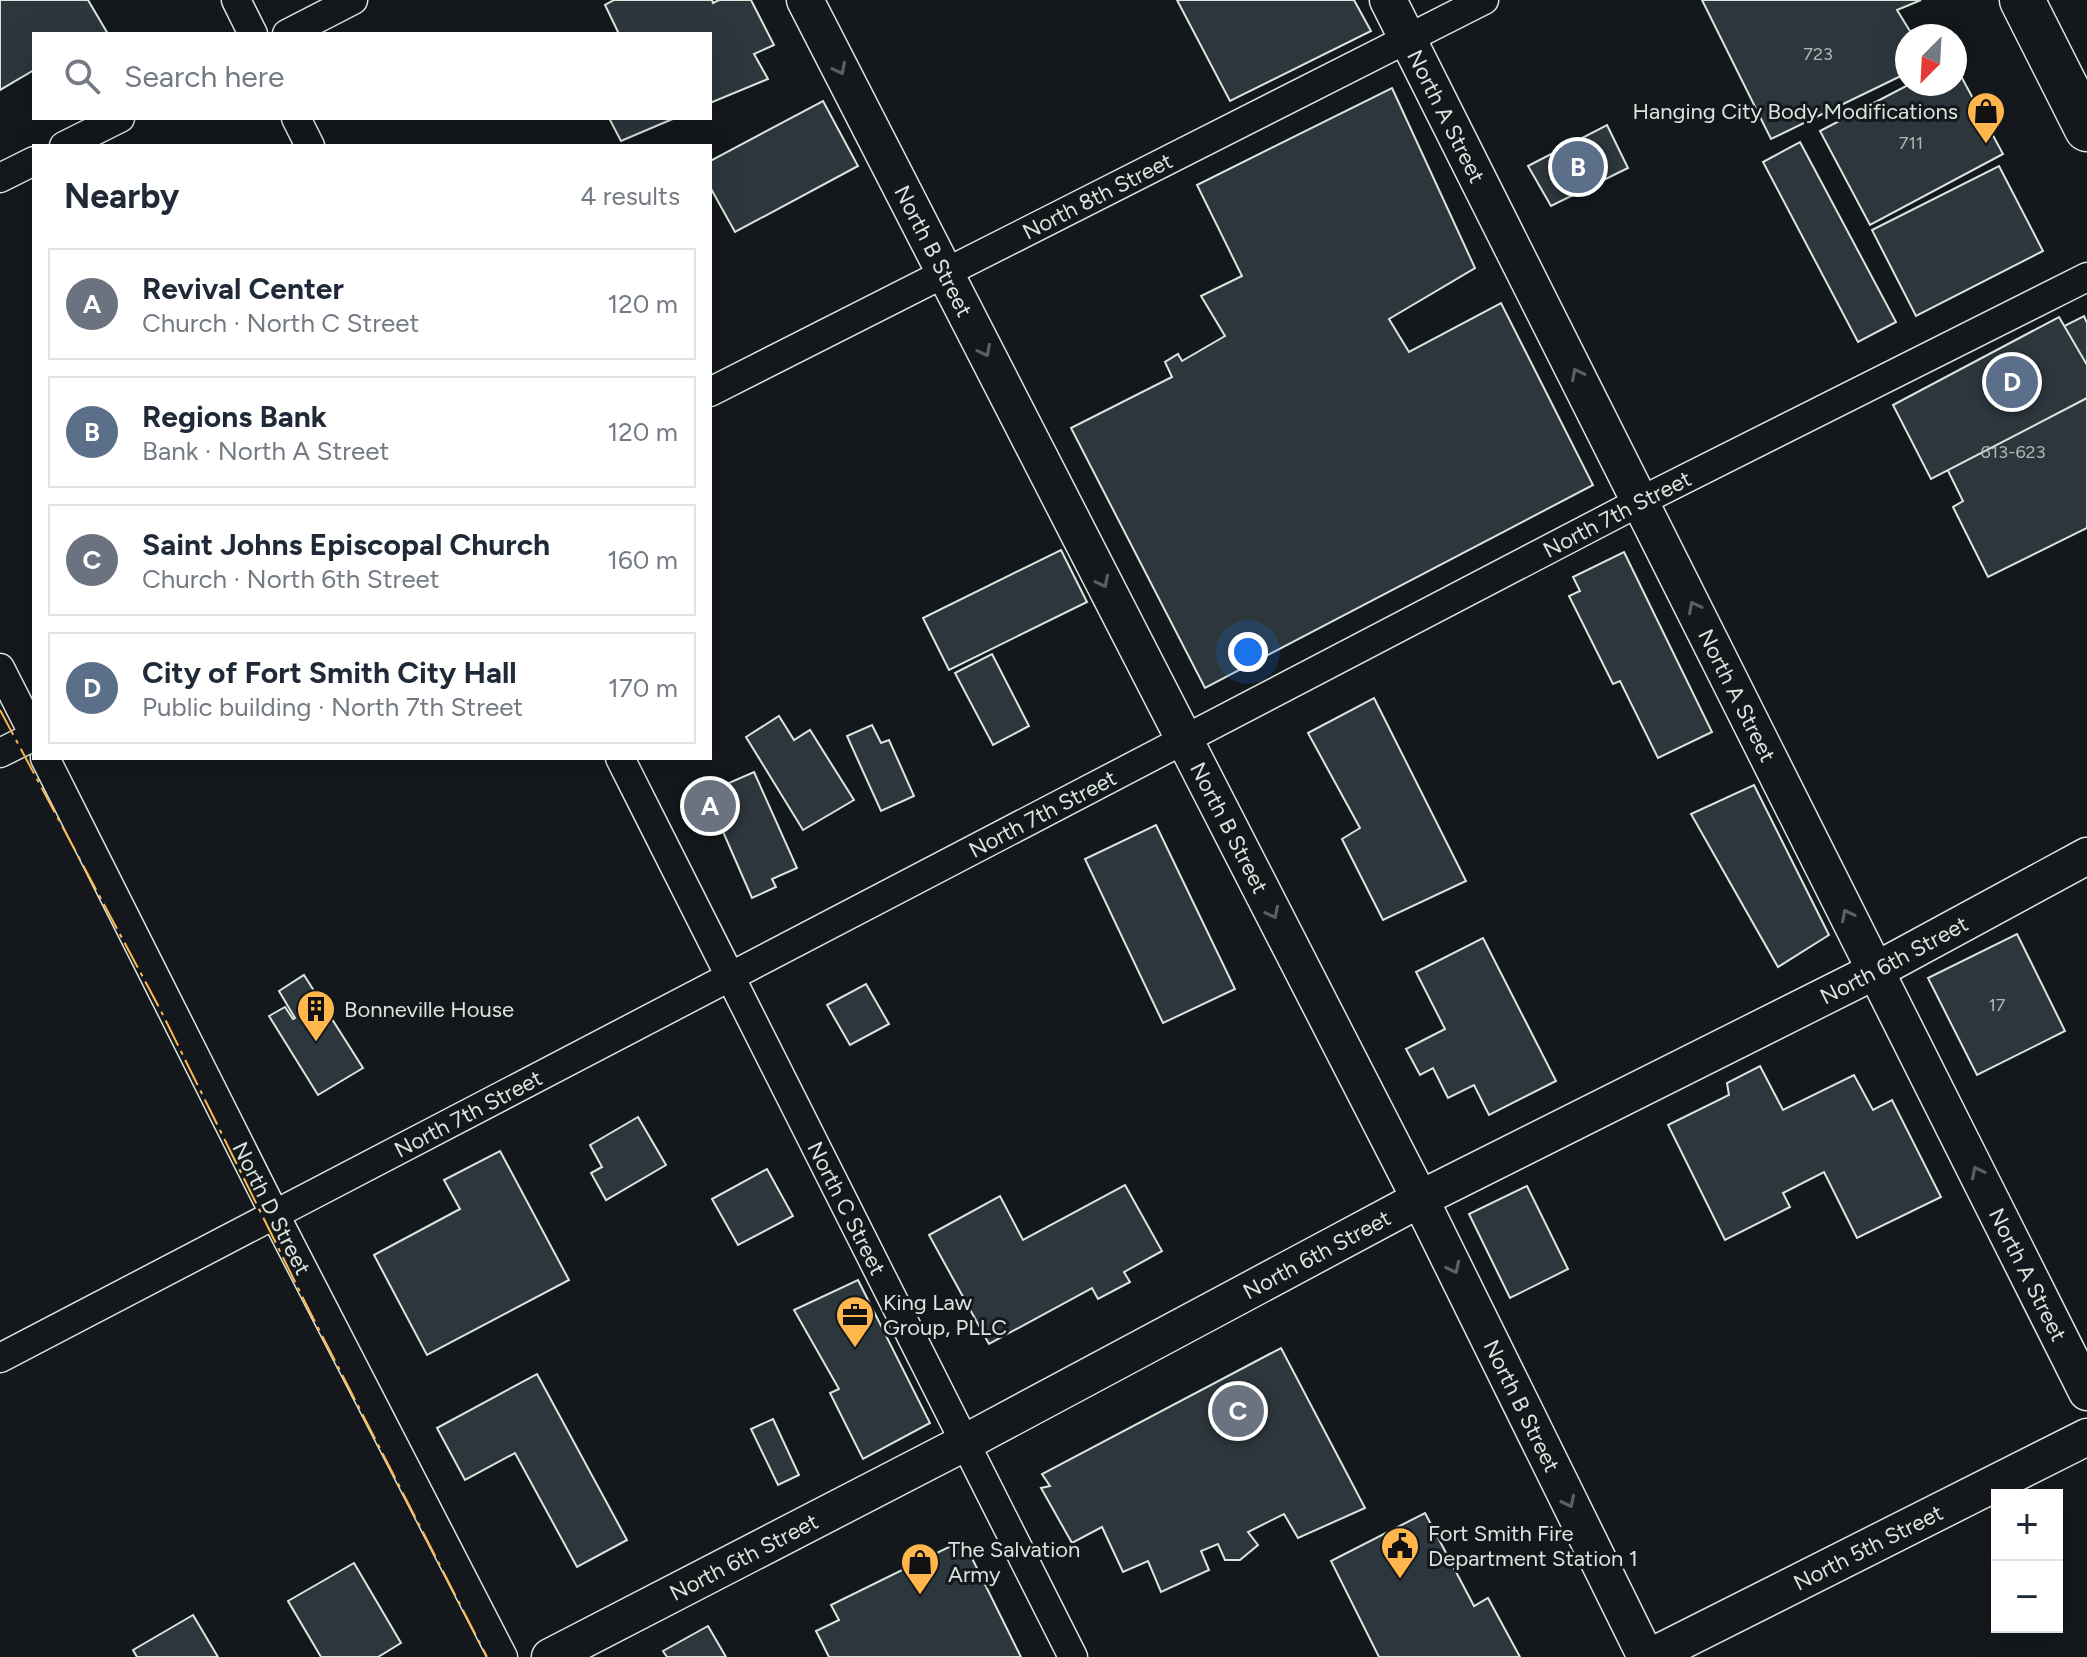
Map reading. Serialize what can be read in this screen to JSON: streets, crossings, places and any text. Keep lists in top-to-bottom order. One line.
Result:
{"streets":{"street":["North A Street","North 8th Street","North B Street","North 7th Street","North 6th Street","North C Street","North D Street","North 5th Street"]},"crossings":[["North A Street","North 8th Street"],["North A Street","North 7th Street"],["North A Street","North 6th Street"],["North 8th Street","North B Street"],["North B Street","North 7th Street"],["North B Street","North 6th Street"],["North B Street","North 5th Street"],["North 7th Street","North C Street"],["North 7th Street","North D Street"],["North 6th Street","North C Street"]],"one_way":["North A Street","North B Street"],"places":{"shop":["Hanging City Body Modifications","The Salvation Army"],"building":["Bonneville House"],"office":["King Law Group, PLLC"],"public building":["Fort Smith Fire Department Station 1"]},"house_numbers":["723","711","613-623","17"],"north":"bottom left","page":{"search":"Search here","pins":["B","D","A","C"],"heading":["Nearby","4 results"],"list":[{"mark":"A","name":"Revival Center","note":"Church · North C Street","value":"120 m"},{"mark":"B","name":"Regions Bank","note":"Bank · North A Street","value":"120 m"},{"mark":"C","name":"Saint Johns Episcopal Church","note":"Church · North 6th Street","value":"160 m"},{"mark":"D","name":"City of Fort Smith City Hall","note":"Public building · North 7th Street","value":"170 m"}],"map_buttons":["+","−"]}}
